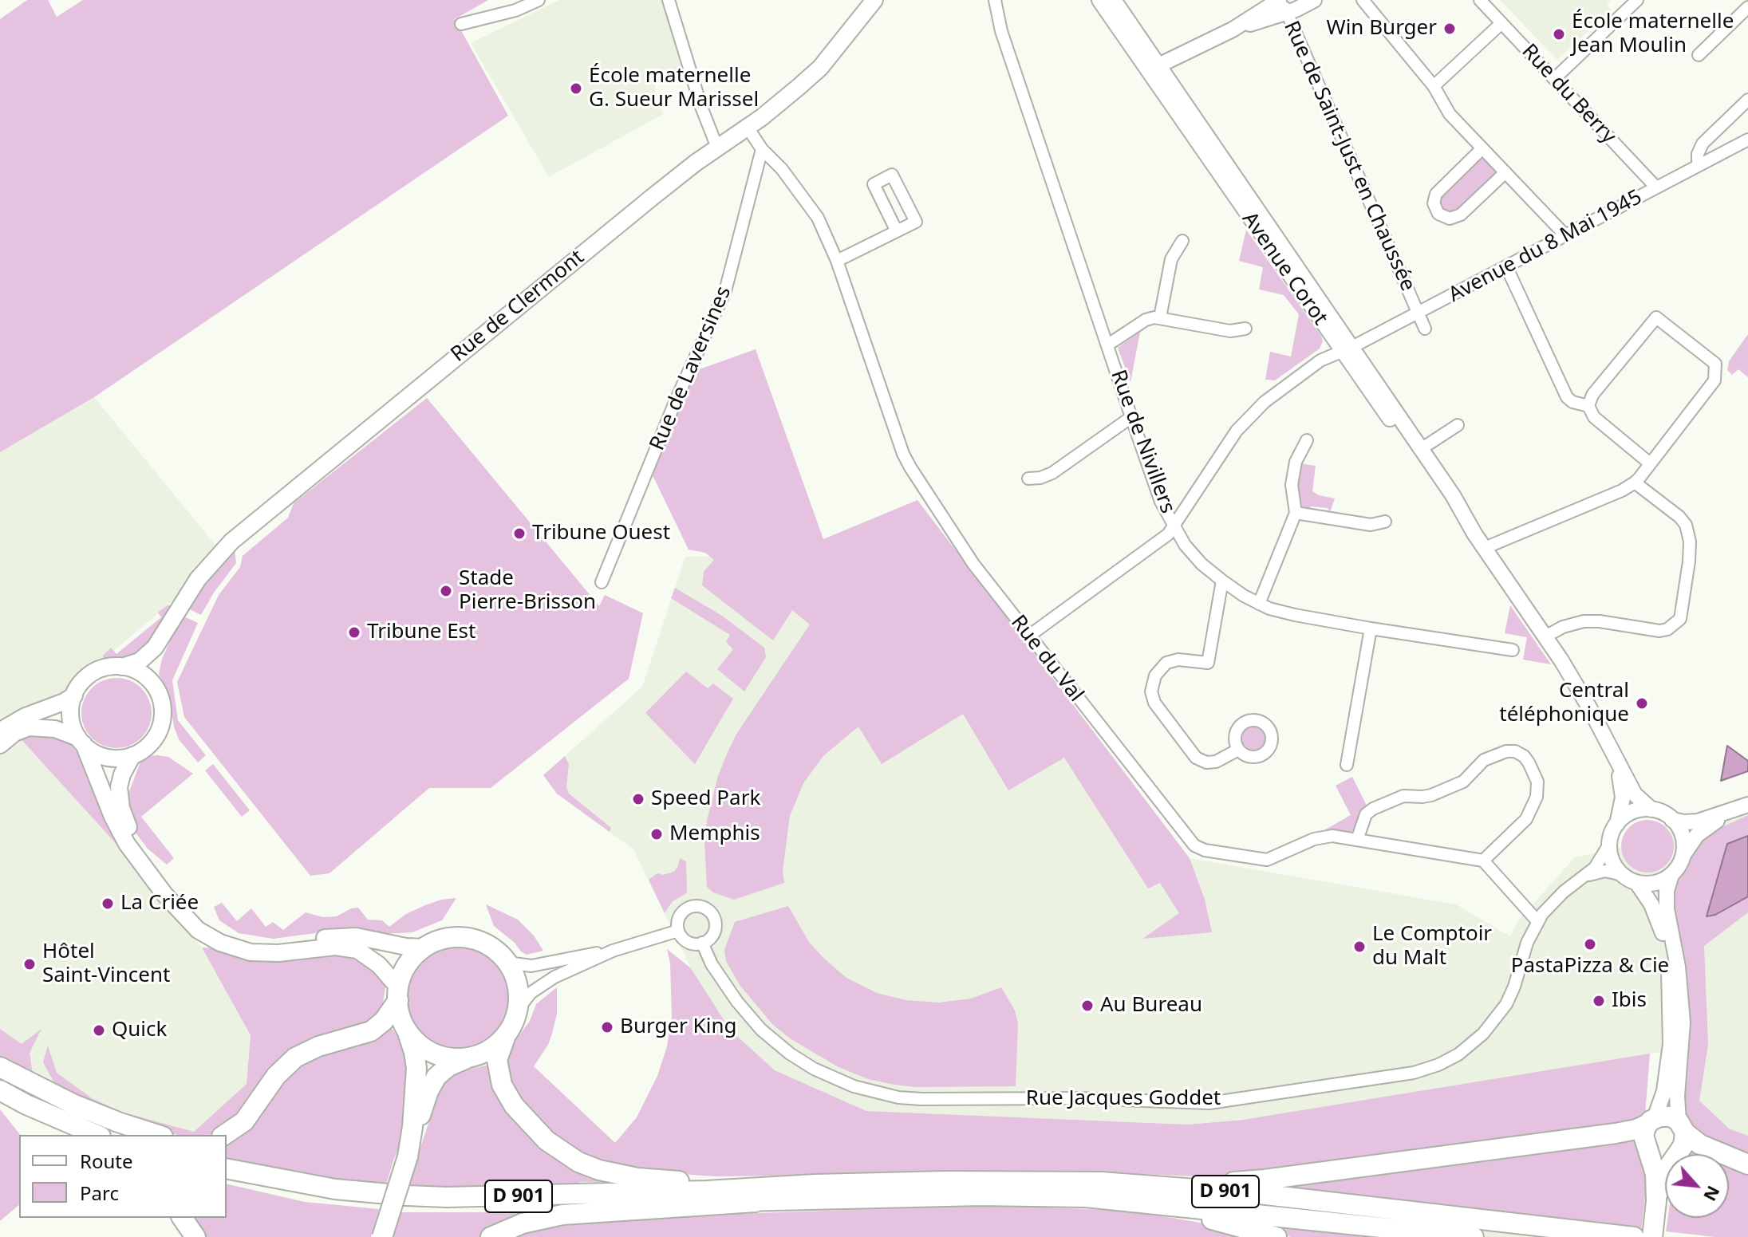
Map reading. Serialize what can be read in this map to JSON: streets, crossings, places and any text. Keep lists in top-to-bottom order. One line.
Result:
{"streets":{"main road":["Rue de Clermont","D 901"],"street":["Rue du Berry","Rue de Saint-Just en Chaussée","Avenue du 8 Mai 1945","Avenue Corot","Rue de Laversines","Rue de Nivillers","Rue du Val","Rue Jacques Goddet"]},"crossings":[["Rue du Berry","Avenue du 8 Mai 1945"],["Rue de Saint-Just en Chaussée","Avenue du 8 Mai 1945"],["Avenue du 8 Mai 1945","Avenue Corot"],["Avenue du 8 Mai 1945","Rue de Nivillers"],["Avenue du 8 Mai 1945","Rue du Val"],["Avenue Corot","Rue Jacques Goddet"],["Rue de Clermont","Rue du Val"],["Rue de Laversines","Rue du Val"]],"places":["Win Burger","École maternelle Jean Moulin","École maternelle G. Sueur Marissel","Tribune Ouest","Stade Pierre-Brisson","Tribune Est","Central téléphonique","Speed Park","Memphis","La Criée","PastaPizza & Cie","Le Comptoir du Malt","Hôtel Saint-Vincent","Ibis","Au Bureau","Burger King","Quick"],"legend":["Route","Parc"],"north":"bottom right"}
